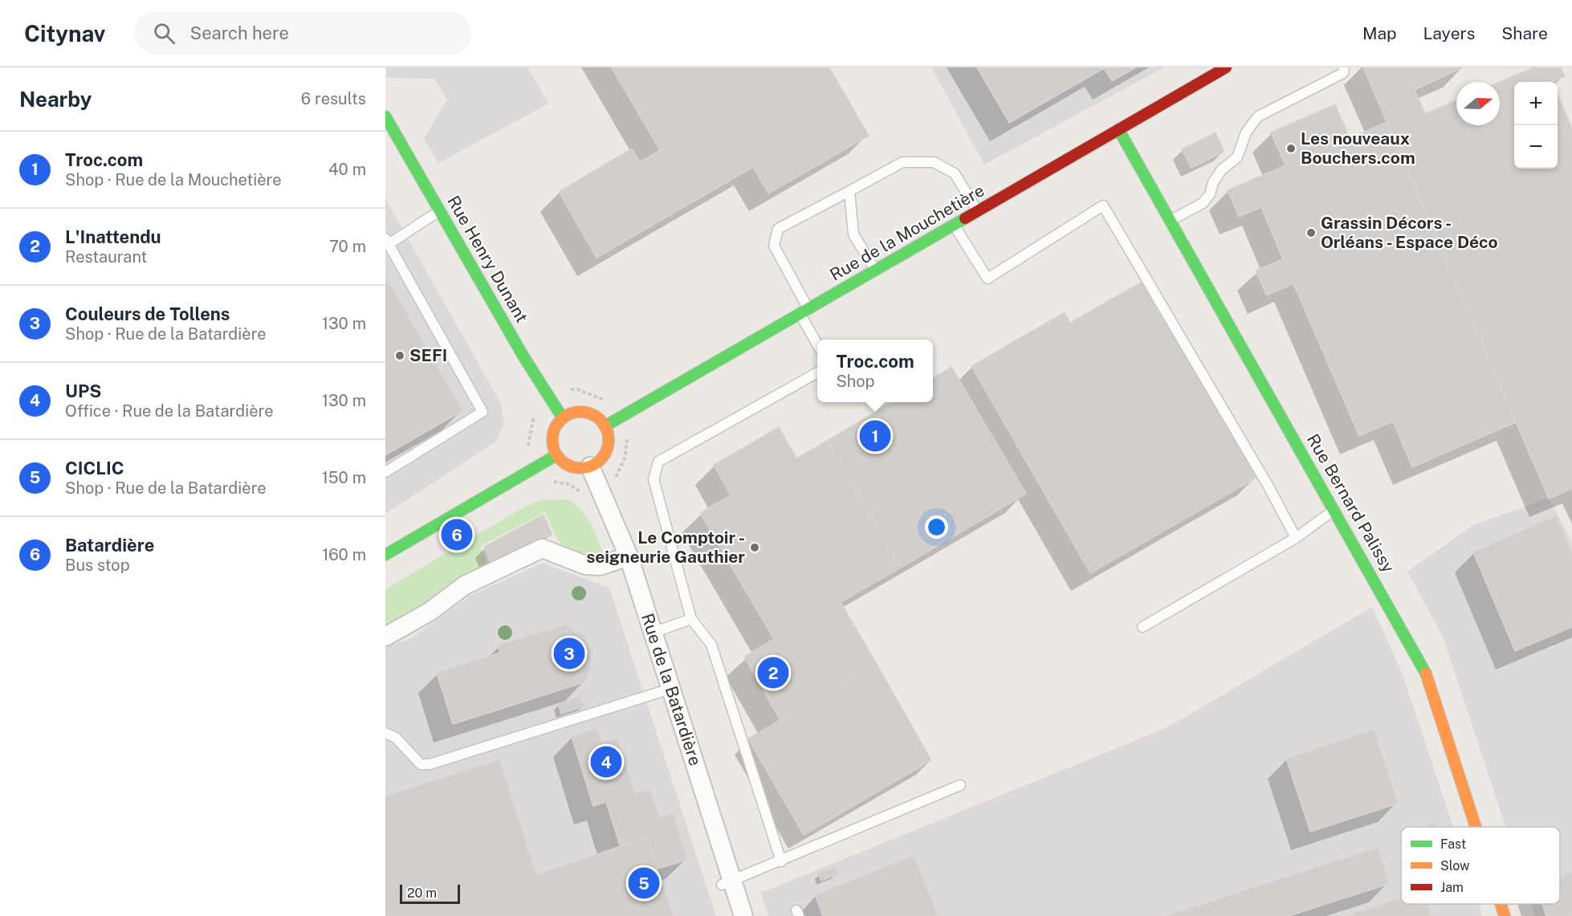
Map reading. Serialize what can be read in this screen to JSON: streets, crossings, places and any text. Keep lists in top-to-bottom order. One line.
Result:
{"streets":{"street":["Rue de la Mouchetière","Rue Henry Dunant","Rue Bernard Palissy","Rue de la Batardière"]},"crossings":[["Rue de la Mouchetière","Rue Henry Dunant"],["Rue de la Mouchetière","Rue Bernard Palissy"],["Rue de la Mouchetière","Rue de la Batardière"],["Rue Henry Dunant","Rue de la Batardière"]],"places":["Les nouveaux Bouchers.com","Grassin Décors - Orléans - Espace Déco","SEFI","Le Comptoir - seigneurie Gauthier"],"legend":["Fast","Slow","Jam"],"scale_bar":"20 m","north":"right","page":{"header":"Citynav","search":"Search here","nav":["Map","Layers","Share"],"heading":["Nearby","6 results"],"map_buttons":["+","−"],"list":[{"mark":"1","name":"Troc.com","note":"Shop · Rue de la Mouchetière","value":"40 m"},{"mark":"2","name":"L'Inattendu","note":"Restaurant","value":"70 m"},{"mark":"3","name":"Couleurs de Tollens","note":"Shop · Rue de la Batardière","value":"130 m"},{"mark":"4","name":"UPS","note":"Office · Rue de la Batardière","value":"130 m"},{"mark":"5","name":"CICLIC","note":"Shop · Rue de la Batardière","value":"150 m"},{"mark":"6","name":"Batardière","note":"Bus stop","value":"160 m"}],"popup":["Troc.com","Shop"],"pins":["1","6","3","2","4","5"],"scale":"20 m"}}
